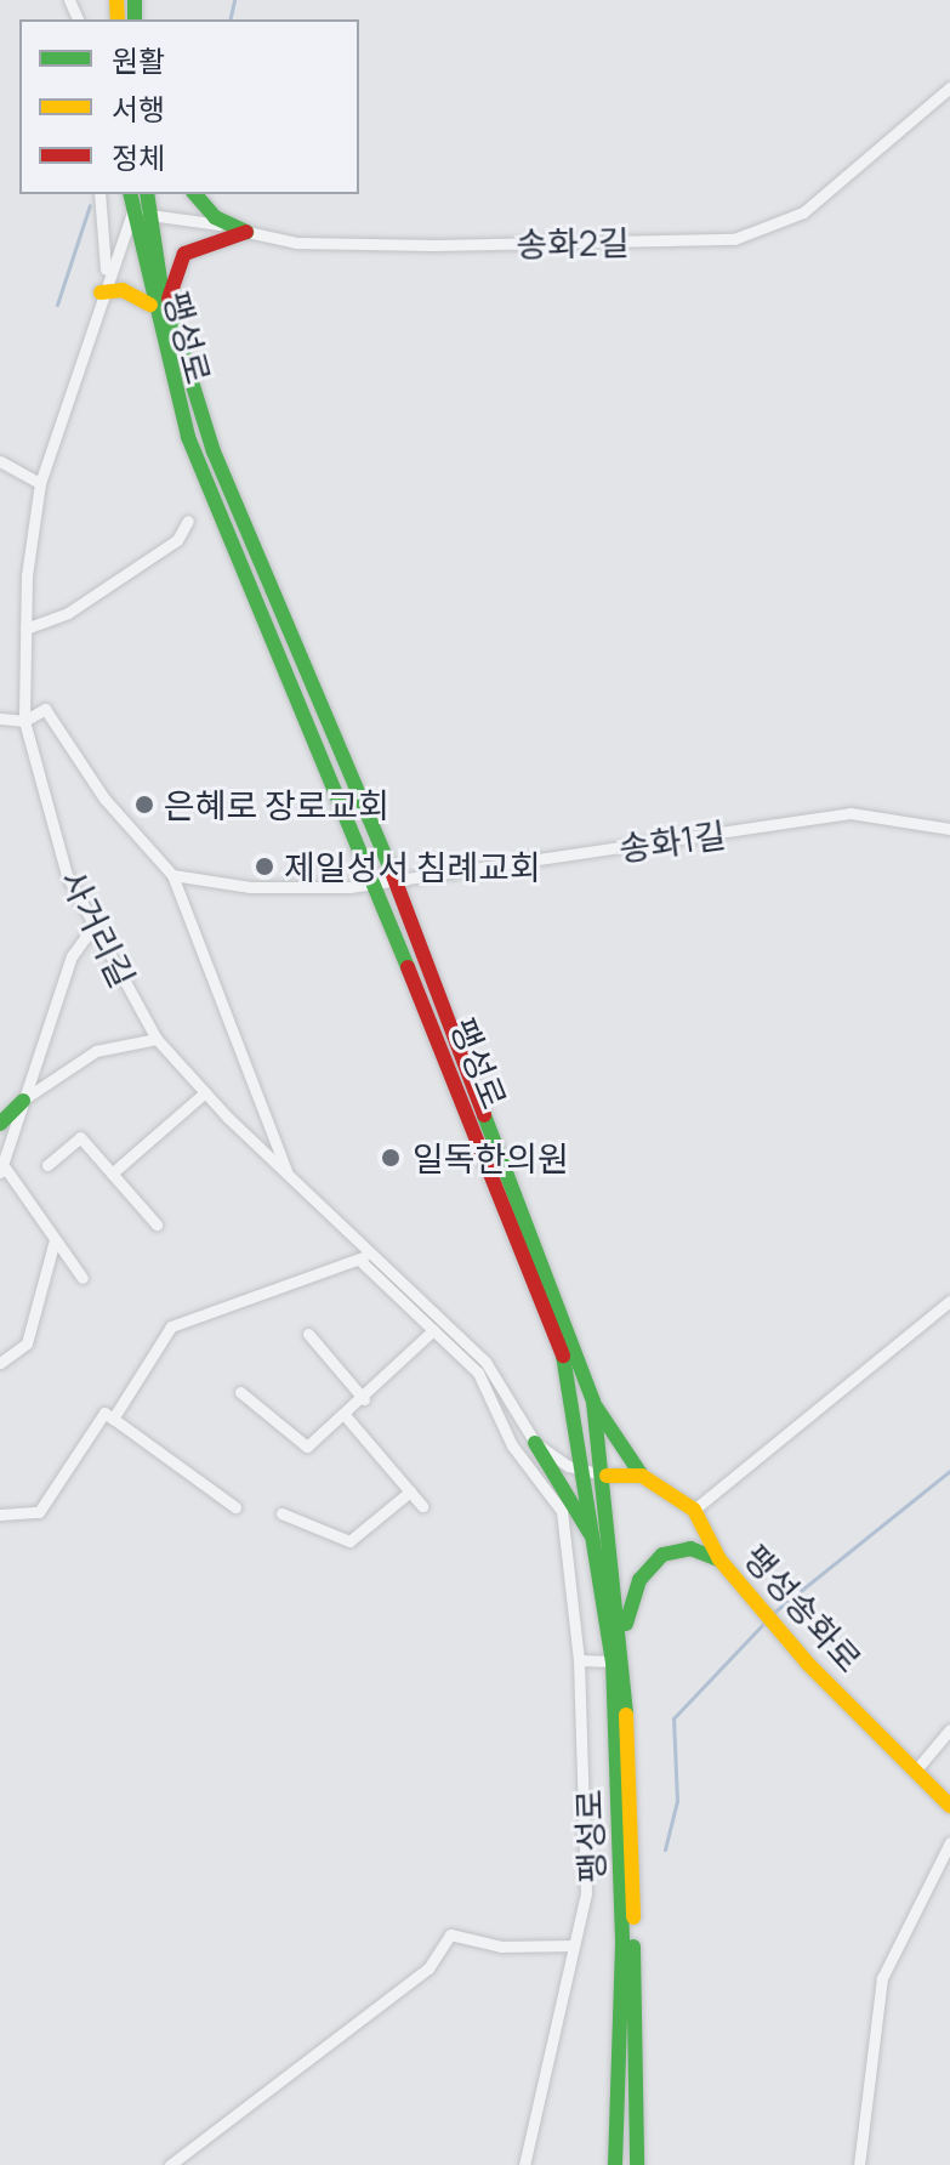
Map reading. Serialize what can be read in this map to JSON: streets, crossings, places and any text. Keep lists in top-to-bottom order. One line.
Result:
{"streets":{"main road":["팽성로","팽성송화로"],"street":["송화2길","송화1길","사거리길"]},"crossings":[["송화2길","팽성로"],["송화2길","사거리길"],["팽성로","송화1길"],["팽성로","사거리길"]],"places":["은혜로 장로교회","제일성서 침례교회","일독한의원"],"legend":["원활","서행","정체"]}
